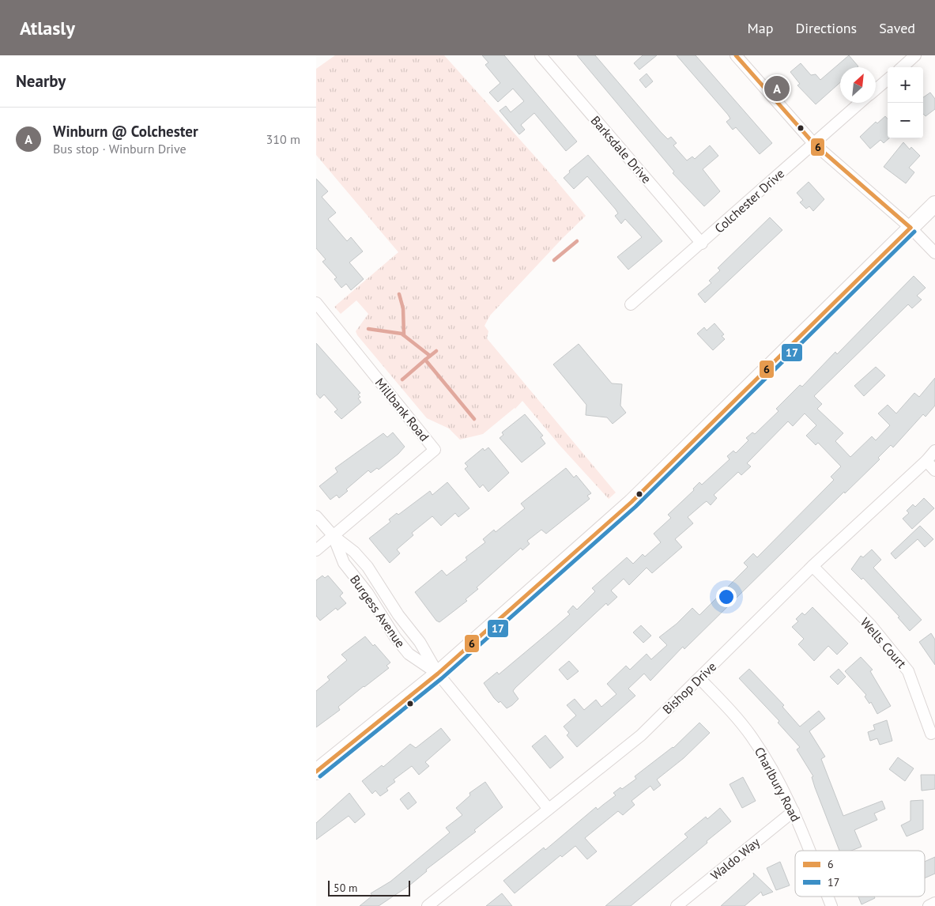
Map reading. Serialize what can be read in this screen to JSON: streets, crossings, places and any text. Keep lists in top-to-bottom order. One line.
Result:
{"streets":{"street":["Barksdale Drive","Colchester Drive","Millbank Road","Burgess Avenue","Wells Court","Bishop Drive","Charlbury Road","Waldo Way"]},"crossings":[["Barksdale Drive","Colchester Drive"],["Millbank Road","Burgess Avenue"],["Burgess Avenue","Bishop Drive"],["Wells Court","Bishop Drive"],["Bishop Drive","Charlbury Road"],["Charlbury Road","Waldo Way"]],"lines":["transit line 6","transit line 17"],"legend":["6","17"],"scale_bar":"50 m","north":"top right","page":{"header":"Atlasly","nav":["Map","Directions","Saved"],"heading":"Nearby","map_buttons":["+","−"],"pins":"A","list":[{"mark":"A","name":"Winburn @ Colchester","note":"Bus stop · Winburn Drive","value":"310 m"}],"scale":"50 m"}}
